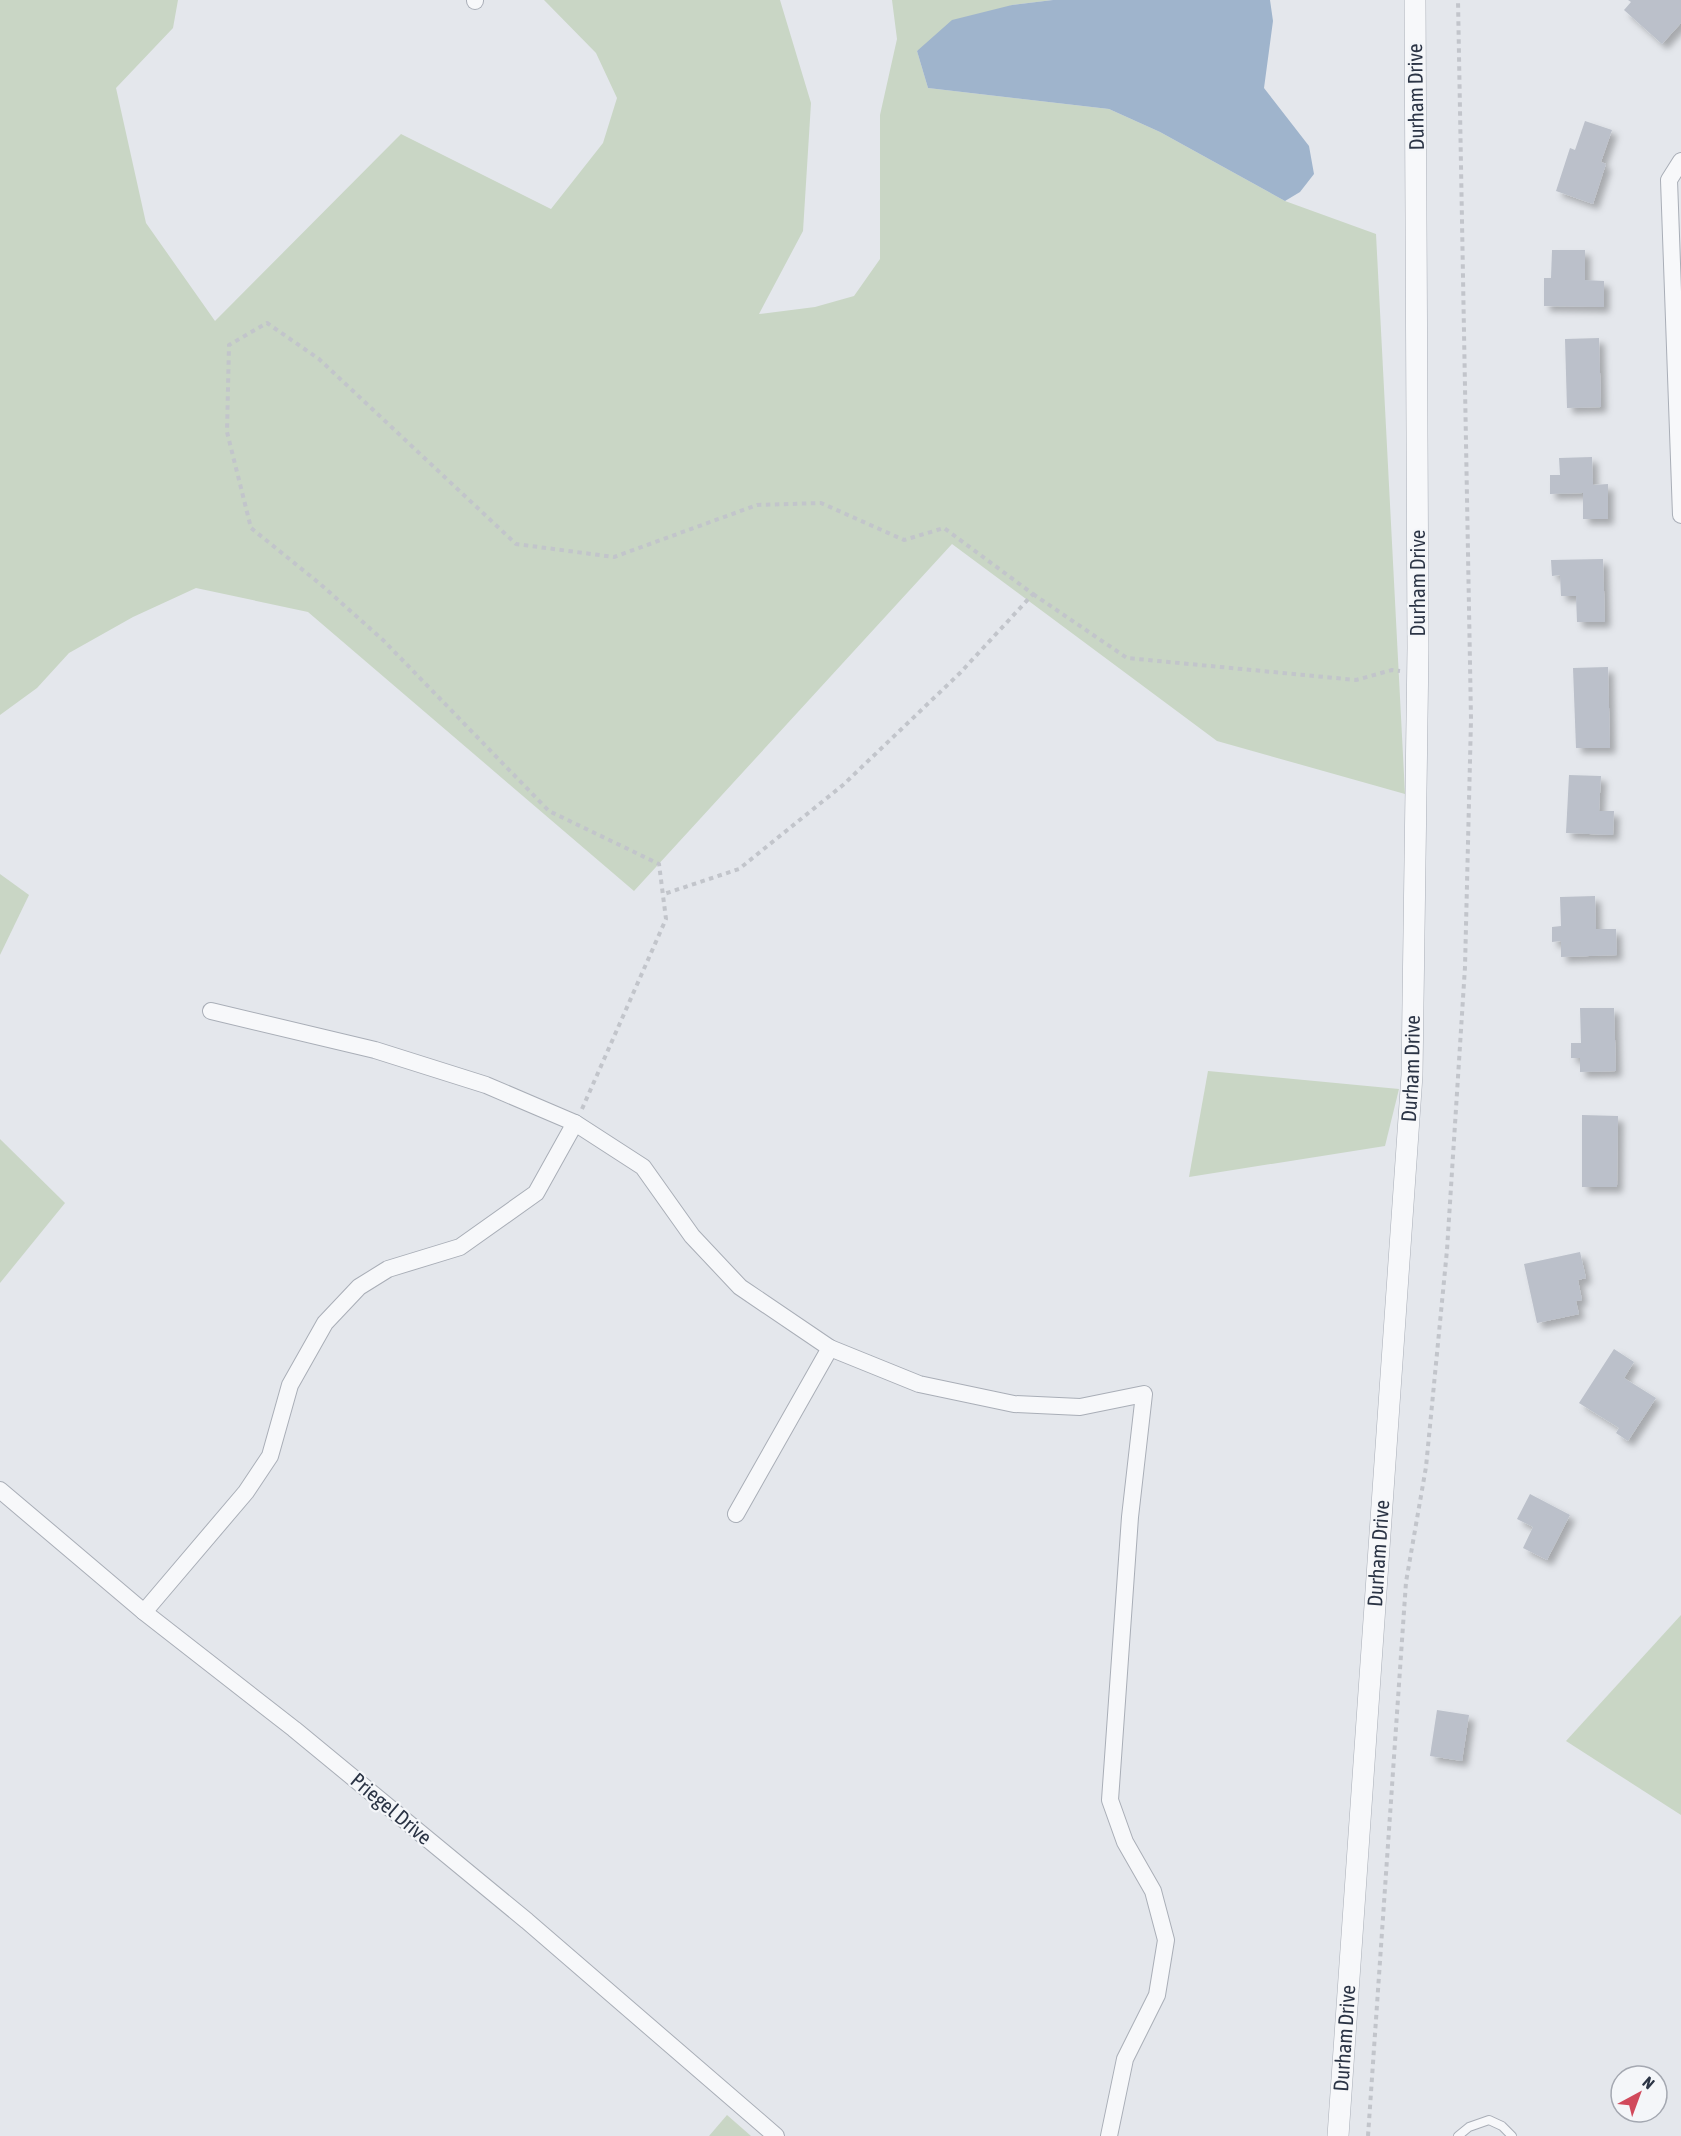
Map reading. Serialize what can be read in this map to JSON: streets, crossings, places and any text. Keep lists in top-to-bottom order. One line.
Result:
{"streets":{"street":["Durham Drive","Priegel Drive"]},"north":"top right"}
